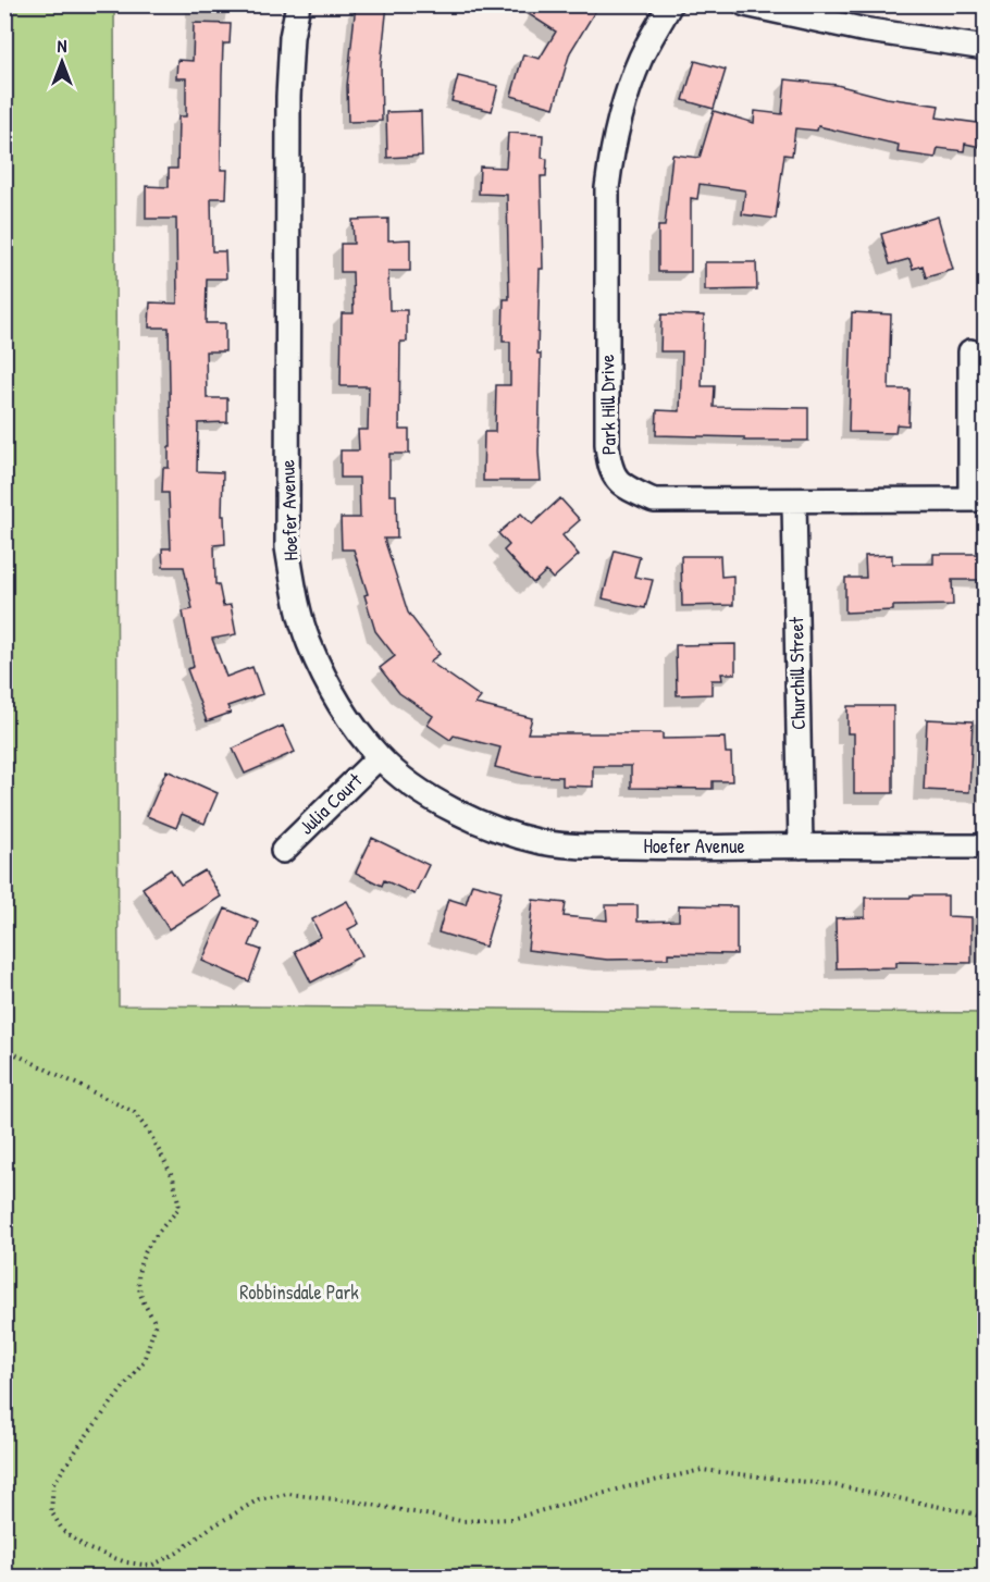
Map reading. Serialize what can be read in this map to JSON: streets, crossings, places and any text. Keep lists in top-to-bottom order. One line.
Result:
{"streets":{"street":["Park Hill Drive","Hoefer Avenue","Churchill Street","Julia Court"]},"crossings":[["Park Hill Drive","Churchill Street"],["Hoefer Avenue","Churchill Street"],["Hoefer Avenue","Julia Court"]],"parks":["Robbinsdale Park"],"north":"top"}
